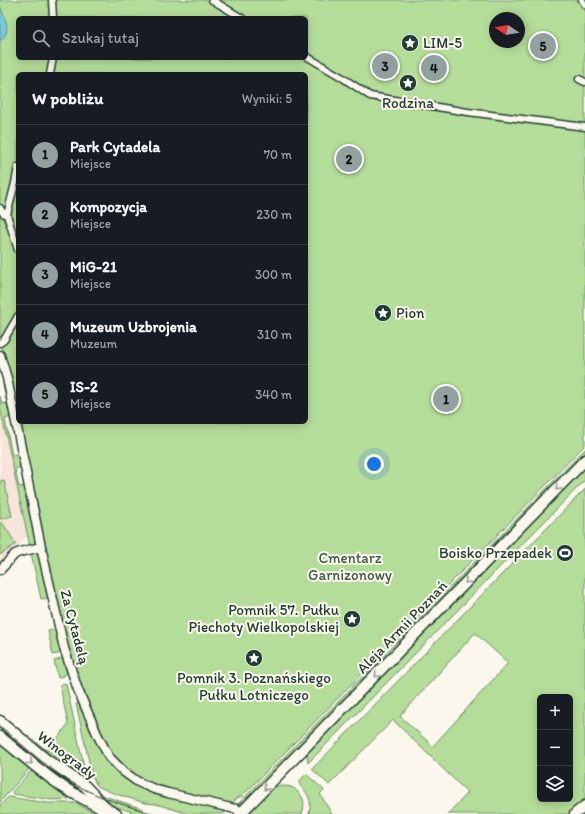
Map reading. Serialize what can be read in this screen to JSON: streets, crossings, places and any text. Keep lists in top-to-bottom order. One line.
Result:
{"streets":{"street":["Za Cytadelą","Aleja Armii Poznań","Winogrady"]},"crossings":[["Za Cytadelą","Aleja Armii Poznań"]],"one_way":["Aleja Armii Poznań"],"parks":["Cmentarz Garnizonowy"],"places":{"place":["LIM-5","Rodzina","Pion","Pomnik 57. Pułku Piechoty Wielkopolskiej","Pomnik 3. Poznańskiego Pułku Lotniczego"],"sports":["Boisko Przepadek"]},"north":"left","page":{"search":"Szukaj tutaj","pins":["5","3","4","2","1"],"heading":["W pobliżu","Wyniki: 5"],"list":[{"mark":"1","name":"Park Cytadela","note":"Miejsce","value":"70 m"},{"mark":"2","name":"Kompozycja","note":"Miejsce","value":"230 m"},{"mark":"3","name":"MiG-21","note":"Miejsce","value":"300 m"},{"mark":"4","name":"Muzeum Uzbrojenia","note":"Muzeum","value":"310 m"},{"mark":"5","name":"IS-2","note":"Miejsce","value":"340 m"}],"map_buttons":["+","−"]}}
